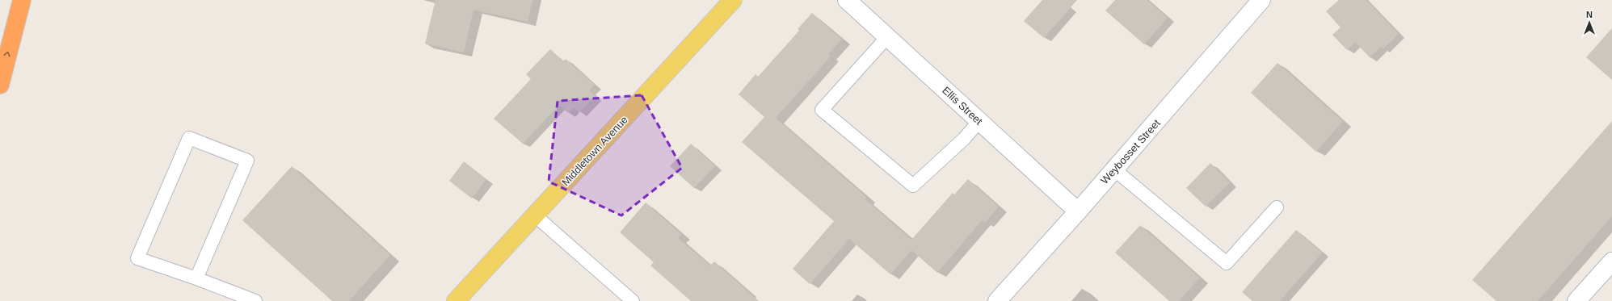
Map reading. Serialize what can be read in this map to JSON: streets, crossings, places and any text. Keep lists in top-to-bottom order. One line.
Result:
{"streets":{"main road":["Middletown Avenue"],"street":["Ellis Street","Weybosset Street"]},"crossings":[["Ellis Street","Weybosset Street"]],"north":"top"}
